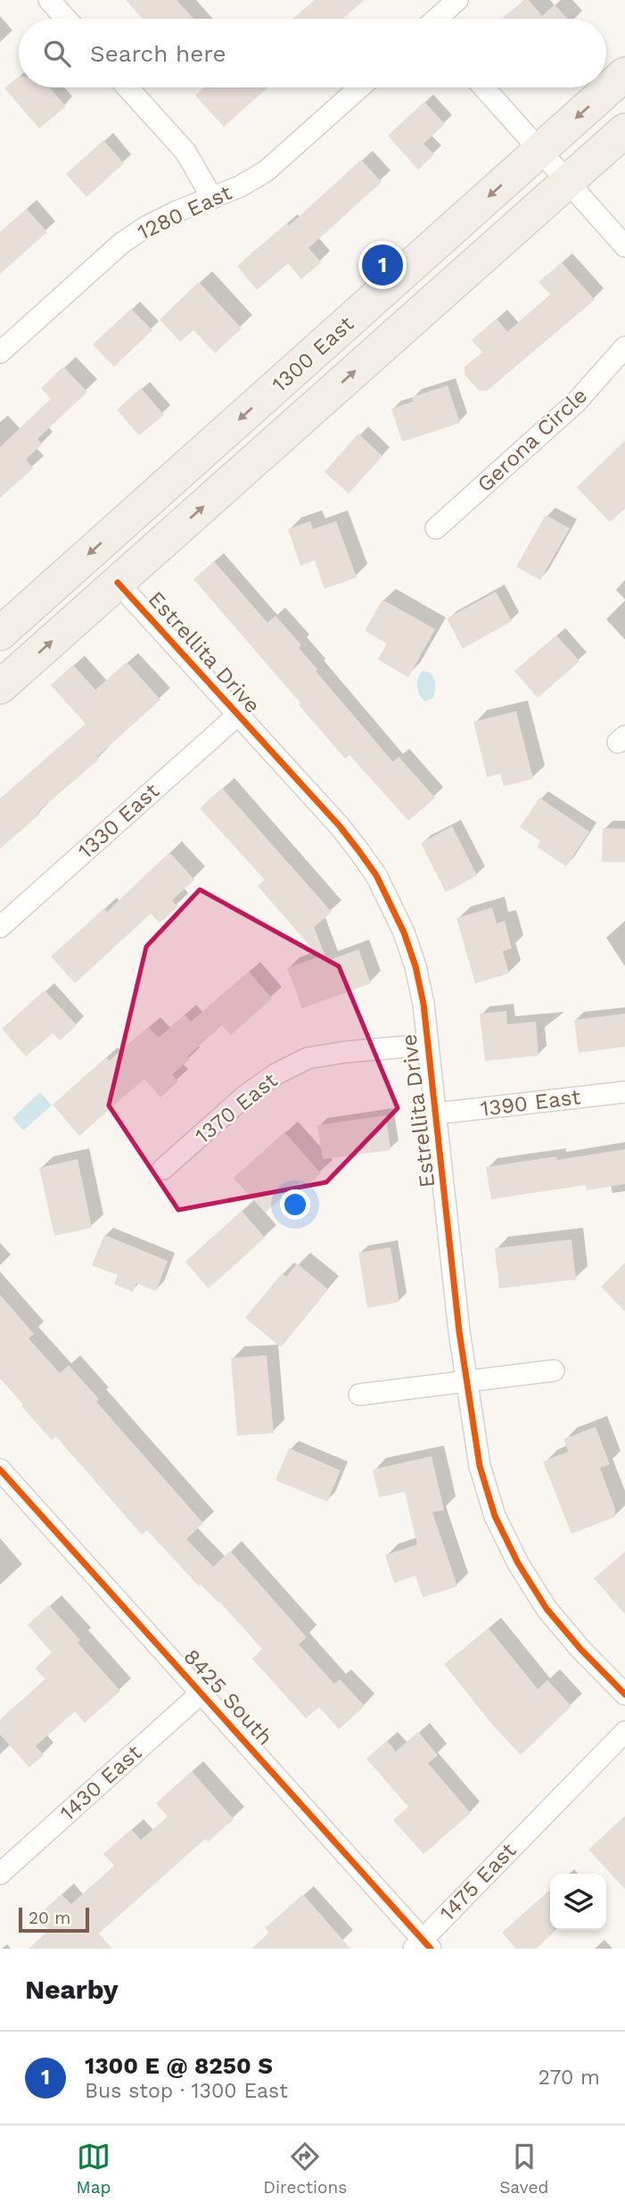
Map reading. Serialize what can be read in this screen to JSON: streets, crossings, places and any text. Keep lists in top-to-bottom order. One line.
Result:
{"streets":{"main road":["1300 East"],"street":["1280 East","Gerona Circle","Estrellita Drive","1330 East","1390 East","1370 East","8425 South","1430 East","1475 East"]},"crossings":[["1300 East","Estrellita Drive"],["Estrellita Drive","1330 East"],["Estrellita Drive","1390 East"],["Estrellita Drive","1370 East"],["8425 South","1430 East"],["8425 South","1475 East"]],"scale_bar":"20 m","page":{"search":"Search here","pins":"1","scale":"20 m","heading":"Nearby","list":[{"mark":"1","name":"1300 E @ 8250 S","note":"Bus stop · 1300 East","value":"270 m"}],"nav":["Map","Directions","Saved"]}}
